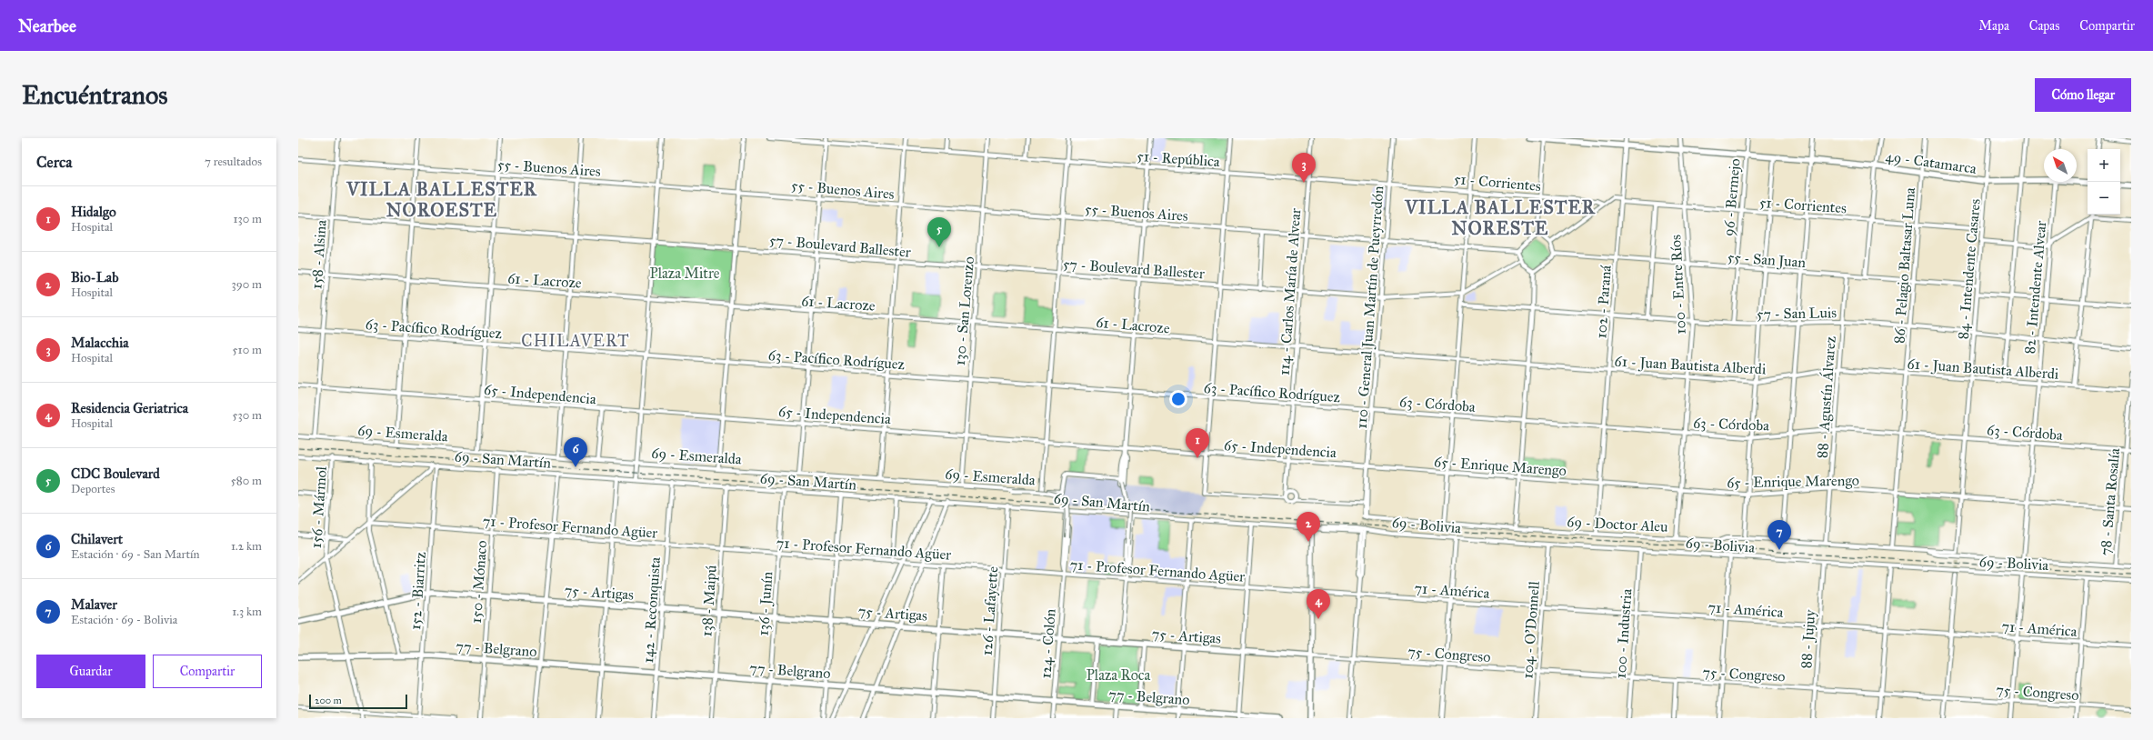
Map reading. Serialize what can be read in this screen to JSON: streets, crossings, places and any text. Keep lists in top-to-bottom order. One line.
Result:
{"streets":{"street":["51 - República","49 - Catamarca","55 - Buenos Aires","51 - Corrientes","96 - Bermejo","57 - Boulevard Ballester","158 - Alsina","55 - San Juan","86 - Pelagio Baltasar Luna","84 - Intendente Casares","61 - Lacroze","100 - Entre Ríos","82 - Intendente Alvear","114 - Carlos María de Alvear","102 - Paraná","110 - General Juan Martín de Pueyrredón","130 - San Lorenzo","57 - San Luis","63 - Pacífico Rodríguez","61 - Juan Bautista Alberdi","65 - Independencia","88 - Agustín Álvarez","63 - Córdoba","69 - Esmeralda","69 - San Martín","65 - Enrique Marengo","78 - Santa Rosalía","156 - Mármol","69 - Doctor Aleu","69 - Bolivia","71 - Profesor Fernando Agüer","150 - Mónaco","71 - América","152 - Biarritz","75 - Artigas","138 - Maipú","136 - Junín","142 - Reconquista","126 - Lafayette","104 - O'Donnell","100 - Industria","88 - Jujuy","124 - Colón","77 - Belgrano","75 - Congreso"]},"crossings":[["51 - República","51 - Corrientes"],["51 - República","114 - Carlos María de Alvear"],["51 - República","110 - General Juan Martín de Pueyrredón"],["51 - República","130 - San Lorenzo"],["49 - Catamarca","96 - Bermejo"],["49 - Catamarca","86 - Pelagio Baltasar Luna"],["49 - Catamarca","84 - Intendente Casares"],["49 - Catamarca","100 - Entre Ríos"],["49 - Catamarca","102 - Paraná"],["55 - Buenos Aires","158 - Alsina"],["55 - Buenos Aires","114 - Carlos María de Alvear"],["55 - Buenos Aires","110 - General Juan Martín de Pueyrredón"],["55 - Buenos Aires","130 - San Lorenzo"],["51 - Corrientes","96 - Bermejo"],["51 - Corrientes","86 - Pelagio Baltasar Luna"],["51 - Corrientes","84 - Intendente Casares"],["51 - Corrientes","100 - Entre Ríos"],["51 - Corrientes","102 - Paraná"],["51 - Corrientes","110 - General Juan Martín de Pueyrredón"],["96 - Bermejo","55 - San Juan"],["96 - Bermejo","57 - San Luis"],["57 - Boulevard Ballester","158 - Alsina"],["57 - Boulevard Ballester","114 - Carlos María de Alvear"],["57 - Boulevard Ballester","110 - General Juan Martín de Pueyrredón"],["57 - Boulevard Ballester","130 - San Lorenzo"],["158 - Alsina","61 - Lacroze"],["158 - Alsina","63 - Pacífico Rodríguez"],["158 - Alsina","65 - Independencia"],["158 - Alsina","69 - Esmeralda"],["55 - San Juan","86 - Pelagio Baltasar Luna"],["55 - San Juan","84 - Intendente Casares"],["55 - San Juan","100 - Entre Ríos"],["55 - San Juan","102 - Paraná"],["55 - San Juan","88 - Agustín Álvarez"],["86 - Pelagio Baltasar Luna","57 - San Luis"],["86 - Pelagio Baltasar Luna","61 - Juan Bautista Alberdi"],["86 - Pelagio Baltasar Luna","63 - Córdoba"],["86 - Pelagio Baltasar Luna","65 - Enrique Marengo"],["86 - Pelagio Baltasar Luna","69 - Doctor Aleu"],["84 - Intendente Casares","57 - San Luis"],["84 - Intendente Casares","61 - Juan Bautista Alberdi"],["84 - Intendente Casares","63 - Córdoba"],["84 - Intendente Casares","65 - Enrique Marengo"],["84 - Intendente Casares","69 - Doctor Aleu"],["61 - Lacroze","114 - Carlos María de Alvear"],["61 - Lacroze","110 - General Juan Martín de Pueyrredón"],["61 - Lacroze","130 - San Lorenzo"],["61 - Lacroze","61 - Juan Bautista Alberdi"],["100 - Entre Ríos","57 - San Luis"],["100 - Entre Ríos","61 - Juan Bautista Alberdi"],["100 - Entre Ríos","63 - Córdoba"],["100 - Entre Ríos","65 - Enrique Marengo"],["100 - Entre Ríos","69 - Doctor Aleu"],["82 - Intendente Alvear","57 - San Luis"],["82 - Intendente Alvear","61 - Juan Bautista Alberdi"],["82 - Intendente Alvear","63 - Córdoba"],["82 - Intendente Alvear","65 - Enrique Marengo"],["82 - Intendente Alvear","69 - Doctor Aleu"],["114 - Carlos María de Alvear","63 - Pacífico Rodríguez"],["114 - Carlos María de Alvear","65 - Independencia"],["102 - Paraná","57 - San Luis"],["102 - Paraná","61 - Juan Bautista Alberdi"],["102 - Paraná","63 - Córdoba"],["102 - Paraná","65 - Enrique Marengo"],["102 - Paraná","69 - Doctor Aleu"],["110 - General Juan Martín de Pueyrredón","63 - Pacífico Rodríguez"],["110 - General Juan Martín de Pueyrredón","61 - Juan Bautista Alberdi"],["110 - General Juan Martín de Pueyrredón","65 - Independencia"],["110 - General Juan Martín de Pueyrredón","63 - Córdoba"],["110 - General Juan Martín de Pueyrredón","65 - Enrique Marengo"],["110 - General Juan Martín de Pueyrredón","69 - Doctor Aleu"],["130 - San Lorenzo","63 - Pacífico Rodríguez"],["130 - San Lorenzo","65 - Independencia"],["130 - San Lorenzo","69 - Esmeralda"],["57 - San Luis","88 - Agustín Álvarez"],["63 - Pacífico Rodríguez","63 - Córdoba"],["61 - Juan Bautista Alberdi","88 - Agustín Álvarez"],["61 - Juan Bautista Alberdi","78 - Santa Rosalía"],["65 - Independencia","65 - Enrique Marengo"],["88 - Agustín Álvarez","63 - Córdoba"],["88 - Agustín Álvarez","65 - Enrique Marengo"],["88 - Agustín Álvarez","69 - Doctor Aleu"],["63 - Córdoba","78 - Santa Rosalía"],["69 - San Martín","156 - Mármol"],["69 - San Martín","69 - Bolivia"],["69 - San Martín","150 - Mónaco"],["69 - San Martín","152 - Biarritz"],["69 - San Martín","138 - Maipú"],["69 - San Martín","136 - Junín"],["69 - San Martín","142 - Reconquista"],["69 - San Martín","126 - Lafayette"],["69 - San Martín","124 - Colón"],["65 - Enrique Marengo","78 - Santa Rosalía"],["78 - Santa Rosalía","69 - Doctor Aleu"],["156 - Mármol","75 - Artigas"],["156 - Mármol","77 - Belgrano"],["69 - Bolivia","104 - O'Donnell"],["69 - Bolivia","100 - Industria"],["69 - Bolivia","88 - Jujuy"],["71 - Profesor Fernando Agüer","150 - Mónaco"],["71 - Profesor Fernando Agüer","71 - América"],["71 - Profesor Fernando Agüer","152 - Biarritz"],["71 - Profesor Fernando Agüer","138 - Maipú"],["71 - Profesor Fernando Agüer","136 - Junín"],["71 - Profesor Fernando Agüer","142 - Reconquista"],["71 - Profesor Fernando Agüer","126 - Lafayette"],["71 - Profesor Fernando Agüer","124 - Colón"],["150 - Mónaco","75 - Artigas"],["150 - Mónaco","77 - Belgrano"],["71 - América","104 - O'Donnell"],["71 - América","100 - Industria"],["71 - América","88 - Jujuy"],["152 - Biarritz","75 - Artigas"],["152 - Biarritz","77 - Belgrano"],["75 - Artigas","138 - Maipú"],["75 - Artigas","136 - Junín"],["75 - Artigas","142 - Reconquista"],["75 - Artigas","126 - Lafayette"],["75 - Artigas","124 - Colón"],["75 - Artigas","75 - Congreso"],["138 - Maipú","77 - Belgrano"],["136 - Junín","77 - Belgrano"],["142 - Reconquista","77 - Belgrano"],["126 - Lafayette","77 - Belgrano"],["104 - O'Donnell","75 - Congreso"],["100 - Industria","75 - Congreso"],["88 - Jujuy","75 - Congreso"],["124 - Colón","77 - Belgrano"]],"districts":["VILLA BALLESTER NOROESTE","VILLA BALLESTER NORESTE","CHILAVERT"],"parks":["Plaza Mitre","Plaza Roca"],"scale_bar":"200 m","north":"top left","page":{"header":"Nearbee","nav":["Mapa","Capas","Compartir"],"buttons":["Cómo llegar",["Guardar","Compartir"]],"title":"Encuéntranos","heading":["Cerca","7 resultados"],"map_buttons":["+","−"],"pins":["3","5","1","6","2","7","4"],"list":[{"mark":"1","name":"Hidalgo","note":"Hospital","value":"130 m"},{"mark":"2","name":"Bio-Lab","note":"Hospital","value":"390 m"},{"mark":"3","name":"Malacchia","note":"Hospital","value":"510 m"},{"mark":"4","name":"Residencia Geriatrica","note":"Hospital","value":"530 m"},{"mark":"5","name":"CDC Boulevard","note":"Deportes","value":"580 m"},{"mark":"6","name":"Chilavert","note":"Estación · 69 - San Martín","value":"1.2 km"},{"mark":"7","name":"Malaver","note":"Estación · 69 - Bolivia","value":"1.3 km"}],"scale":"200 m"}}
